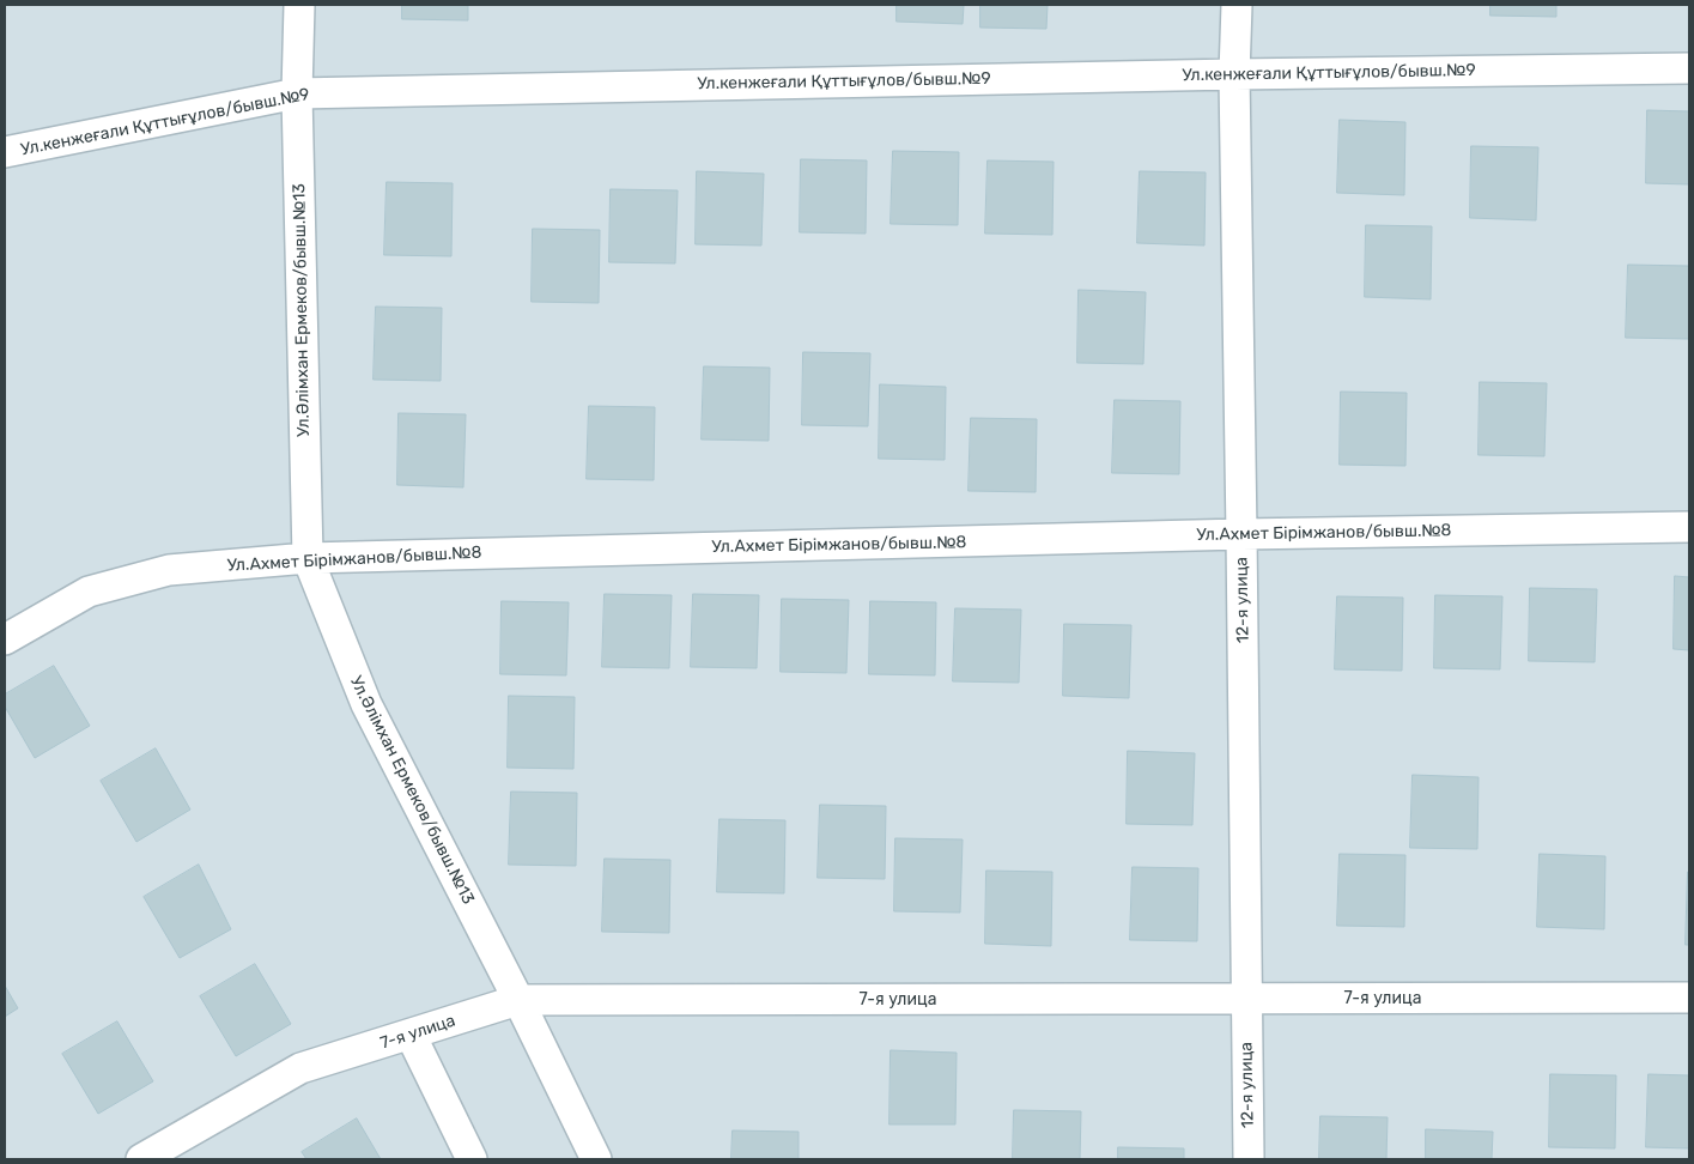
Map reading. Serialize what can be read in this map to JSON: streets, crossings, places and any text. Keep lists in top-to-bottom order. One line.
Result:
{"streets":{"street":["Ул.кенжеғали Құттығұлов/бывш.№9","Ул.Әлімхан Ермеков/бывш.№13","Ул.Ахмет Бірімжанов/бывш.№8","12-я улица","7-я улица"]},"crossings":[["Ул.кенжеғали Құттығұлов/бывш.№9","Ул.Әлімхан Ермеков/бывш.№13"],["Ул.кенжеғали Құттығұлов/бывш.№9","12-я улица"],["Ул.Әлімхан Ермеков/бывш.№13","Ул.Ахмет Бірімжанов/бывш.№8"],["Ул.Әлімхан Ермеков/бывш.№13","7-я улица"],["Ул.Ахмет Бірімжанов/бывш.№8","12-я улица"],["12-я улица","7-я улица"]]}
